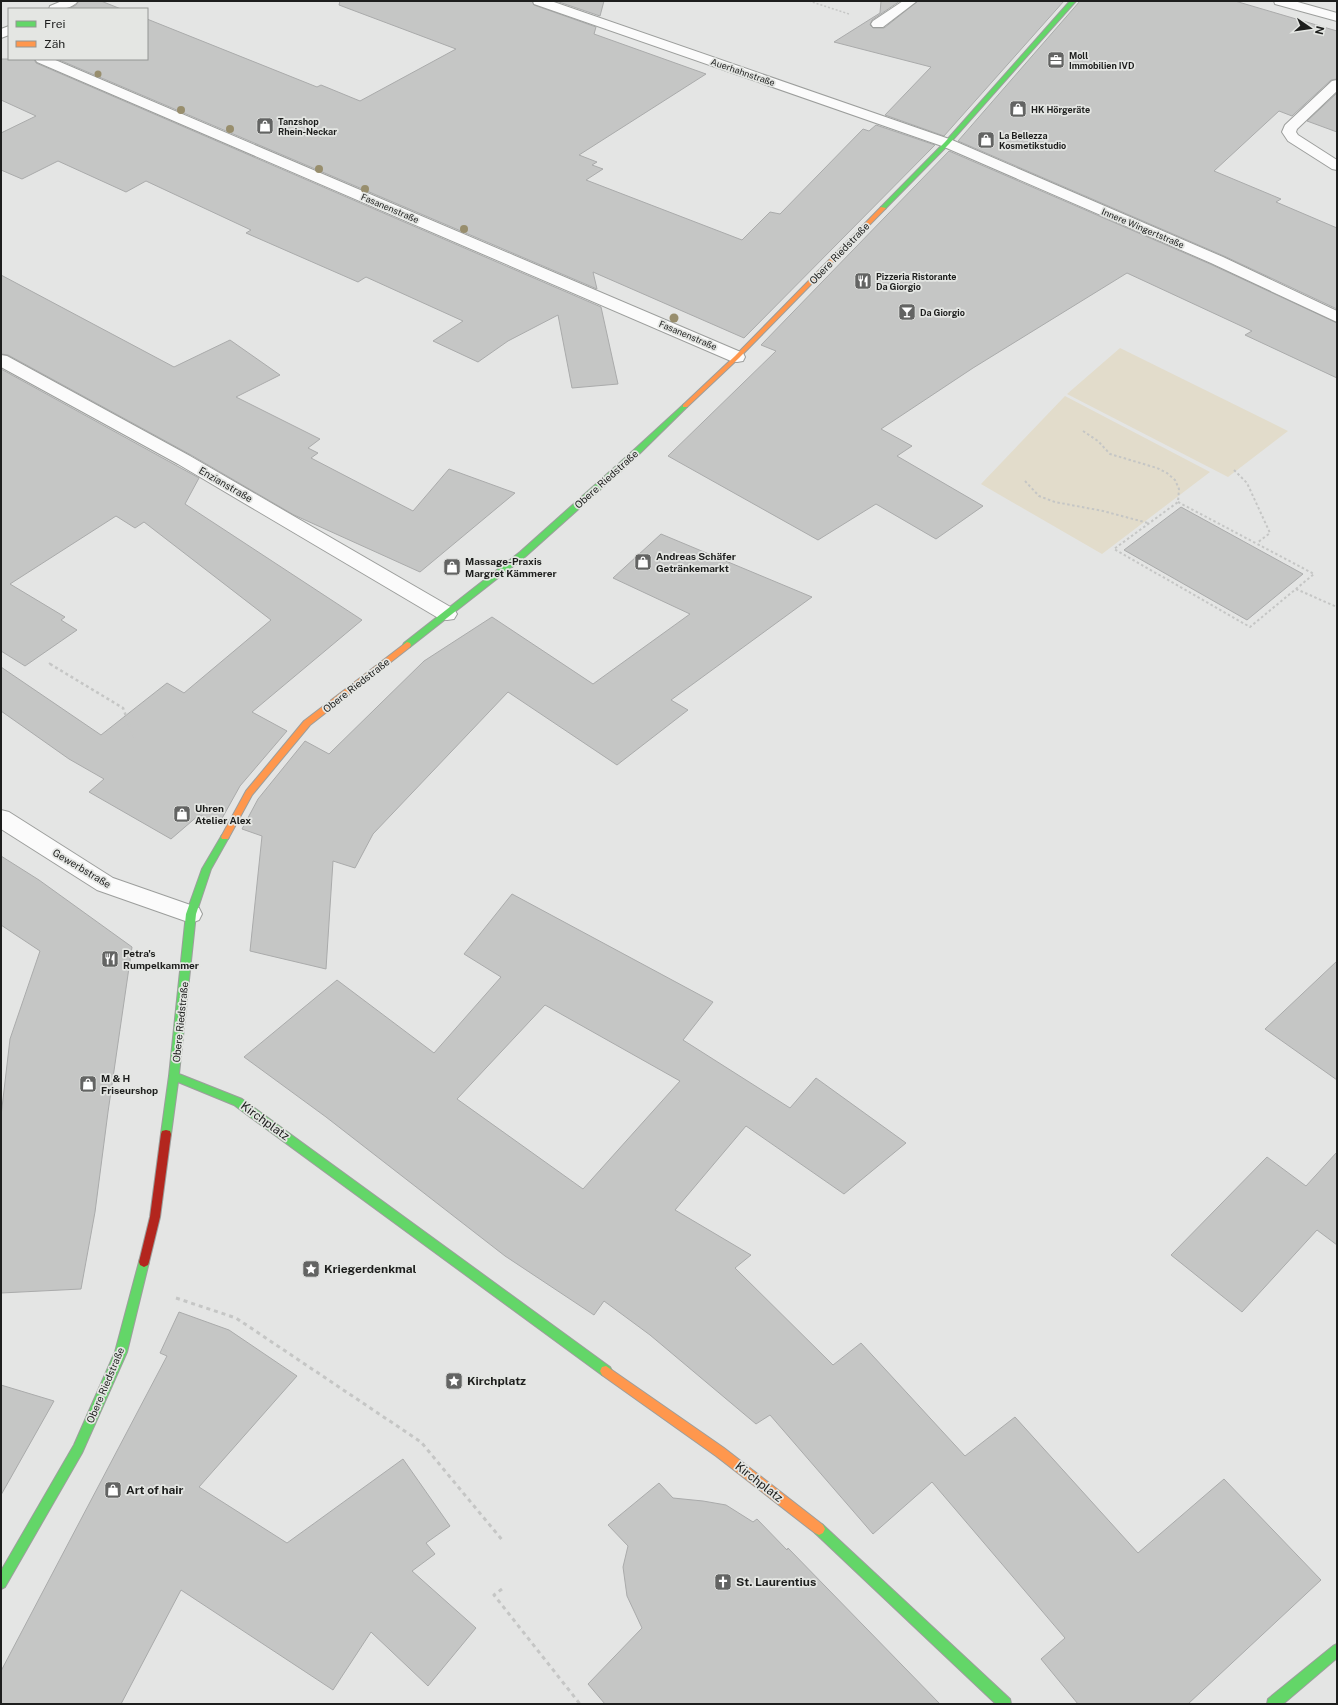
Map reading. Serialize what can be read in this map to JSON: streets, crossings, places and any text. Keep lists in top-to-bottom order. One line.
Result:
{"streets":{"street":["Auerhahnstraße","Fasanenstraße","Innere Wingertstraße","Obere Riedstraße","Enzianstraße","Gewerbstraße","Kirchplatz"]},"crossings":[["Auerhahnstraße","Innere Wingertstraße"],["Auerhahnstraße","Obere Riedstraße"],["Fasanenstraße","Obere Riedstraße"],["Innere Wingertstraße","Obere Riedstraße"],["Obere Riedstraße","Enzianstraße"],["Obere Riedstraße","Gewerbstraße"],["Obere Riedstraße","Kirchplatz"]],"places":{"office":["Moll Immobilien IVD"],"shop":["HK Hörgeräte","Tanzshop Rhein-Neckar","La Bellezza Kosmetikstudio","Andreas Schäfer Getränkemarkt","Massage-Praxis Margret Kämmerer","Uhren Atelier Alex","M & H Friseurshop","Art of hair"],"restaurant":["Pizzeria Ristorante Da Giorgio","Petra's Rumpelkammer"],"bar":["Da Giorgio"],"place":["Kriegerdenkmal","Kirchplatz"],"church":["St. Laurentius"]},"legend":["Frei","Zäh"],"north":"right"}
